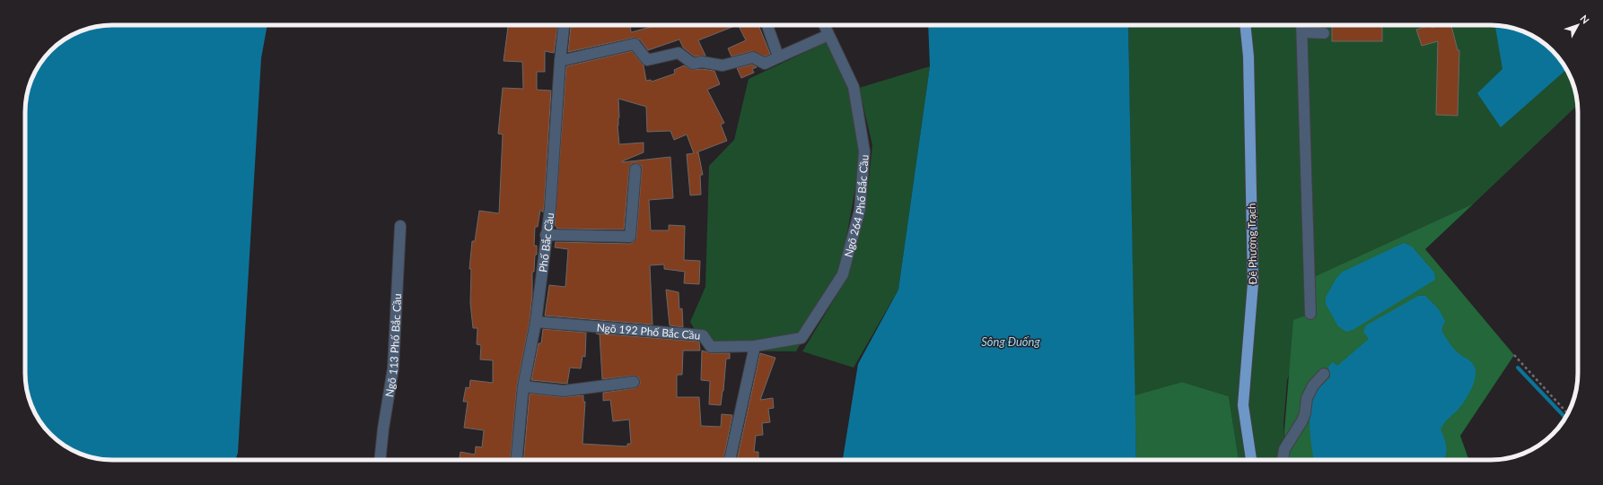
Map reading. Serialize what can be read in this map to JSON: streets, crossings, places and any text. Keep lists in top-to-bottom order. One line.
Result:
{"streets":{"main road":["Đê Phương Trạch"],"street":["Ngõ 264 Phố Bắc Cầu","Phố Bắc Cầu","Ngõ 192 Phố Bắc Cầu","Ngõ 113 Phố Bắc Cầu"]},"crossings":[["Ngõ 264 Phố Bắc Cầu","Ngõ 192 Phố Bắc Cầu"],["Phố Bắc Cầu","Ngõ 192 Phố Bắc Cầu"]],"water":["Sông Đuống"],"north":"top right"}
